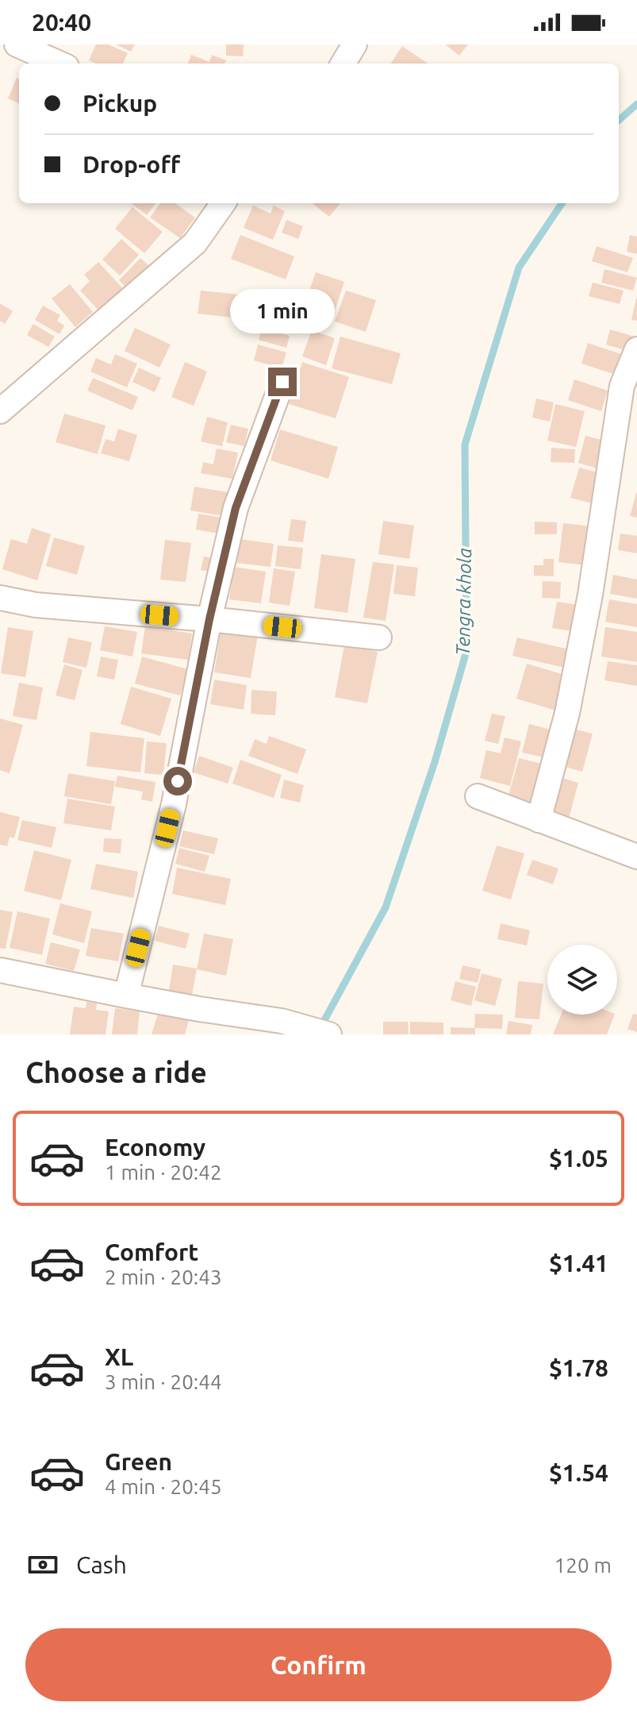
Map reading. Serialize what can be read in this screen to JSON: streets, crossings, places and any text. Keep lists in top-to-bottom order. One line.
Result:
{"water":["Tengra khola"],"page":{"status":"20:40","banner":["Pickup","Drop-off"],"bubble":"1 min","heading":"Choose a ride","list":[{"name":"Economy","note":"1 min · 20:42","value":"$1.05"},{"name":"Comfort","note":"2 min · 20:43","value":"$1.41"},{"name":"XL","note":"3 min · 20:44","value":"$1.78"},{"name":"Green","note":"4 min · 20:45","value":"$1.54"}],"pay":["Cash","120 m"],"buttons":"Confirm"}}
